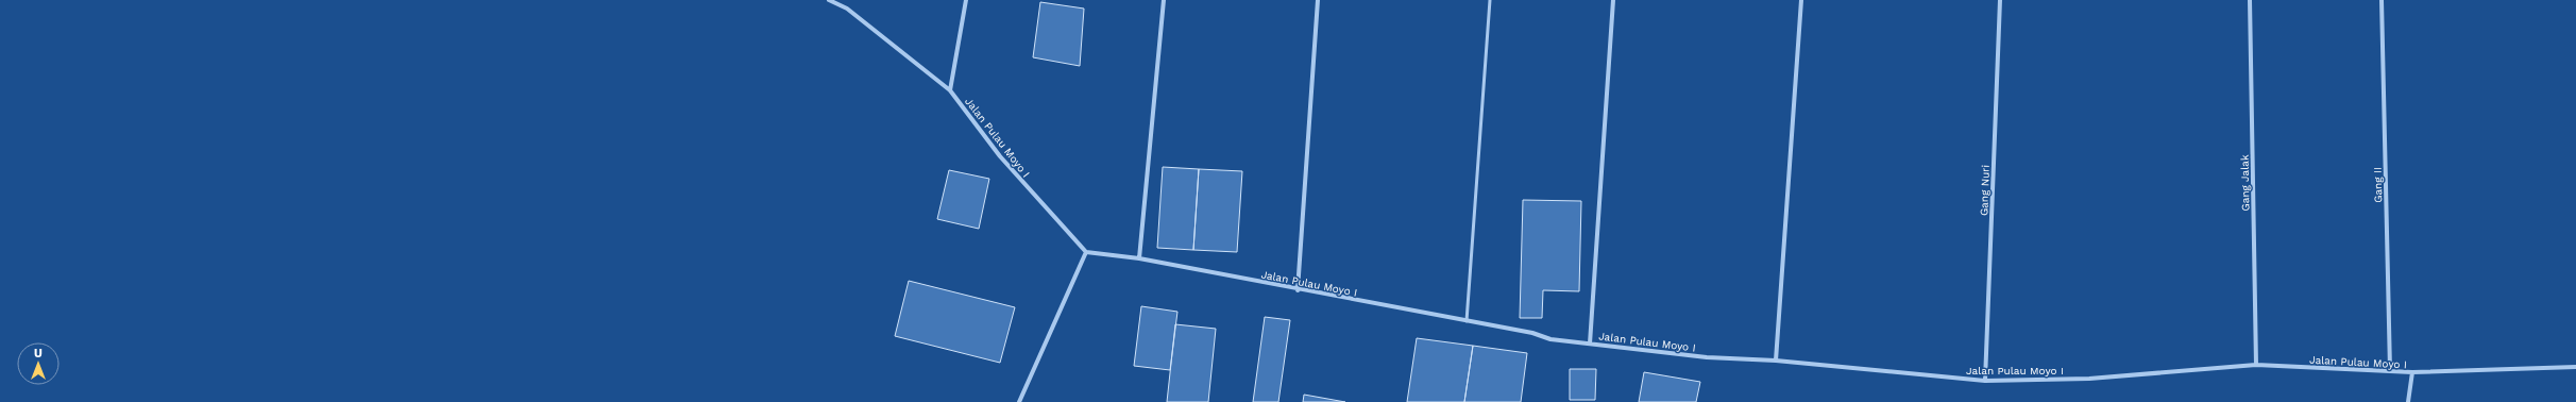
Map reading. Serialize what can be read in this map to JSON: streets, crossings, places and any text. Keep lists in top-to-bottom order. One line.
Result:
{"streets":{"street":["Jalan Pulau Moyo I","Gang Jalak","Gang II","Gang Nuri"]},"crossings":[["Jalan Pulau Moyo I","Gang Jalak"],["Jalan Pulau Moyo I","Gang II"],["Jalan Pulau Moyo I","Gang Nuri"]],"north":"top"}
